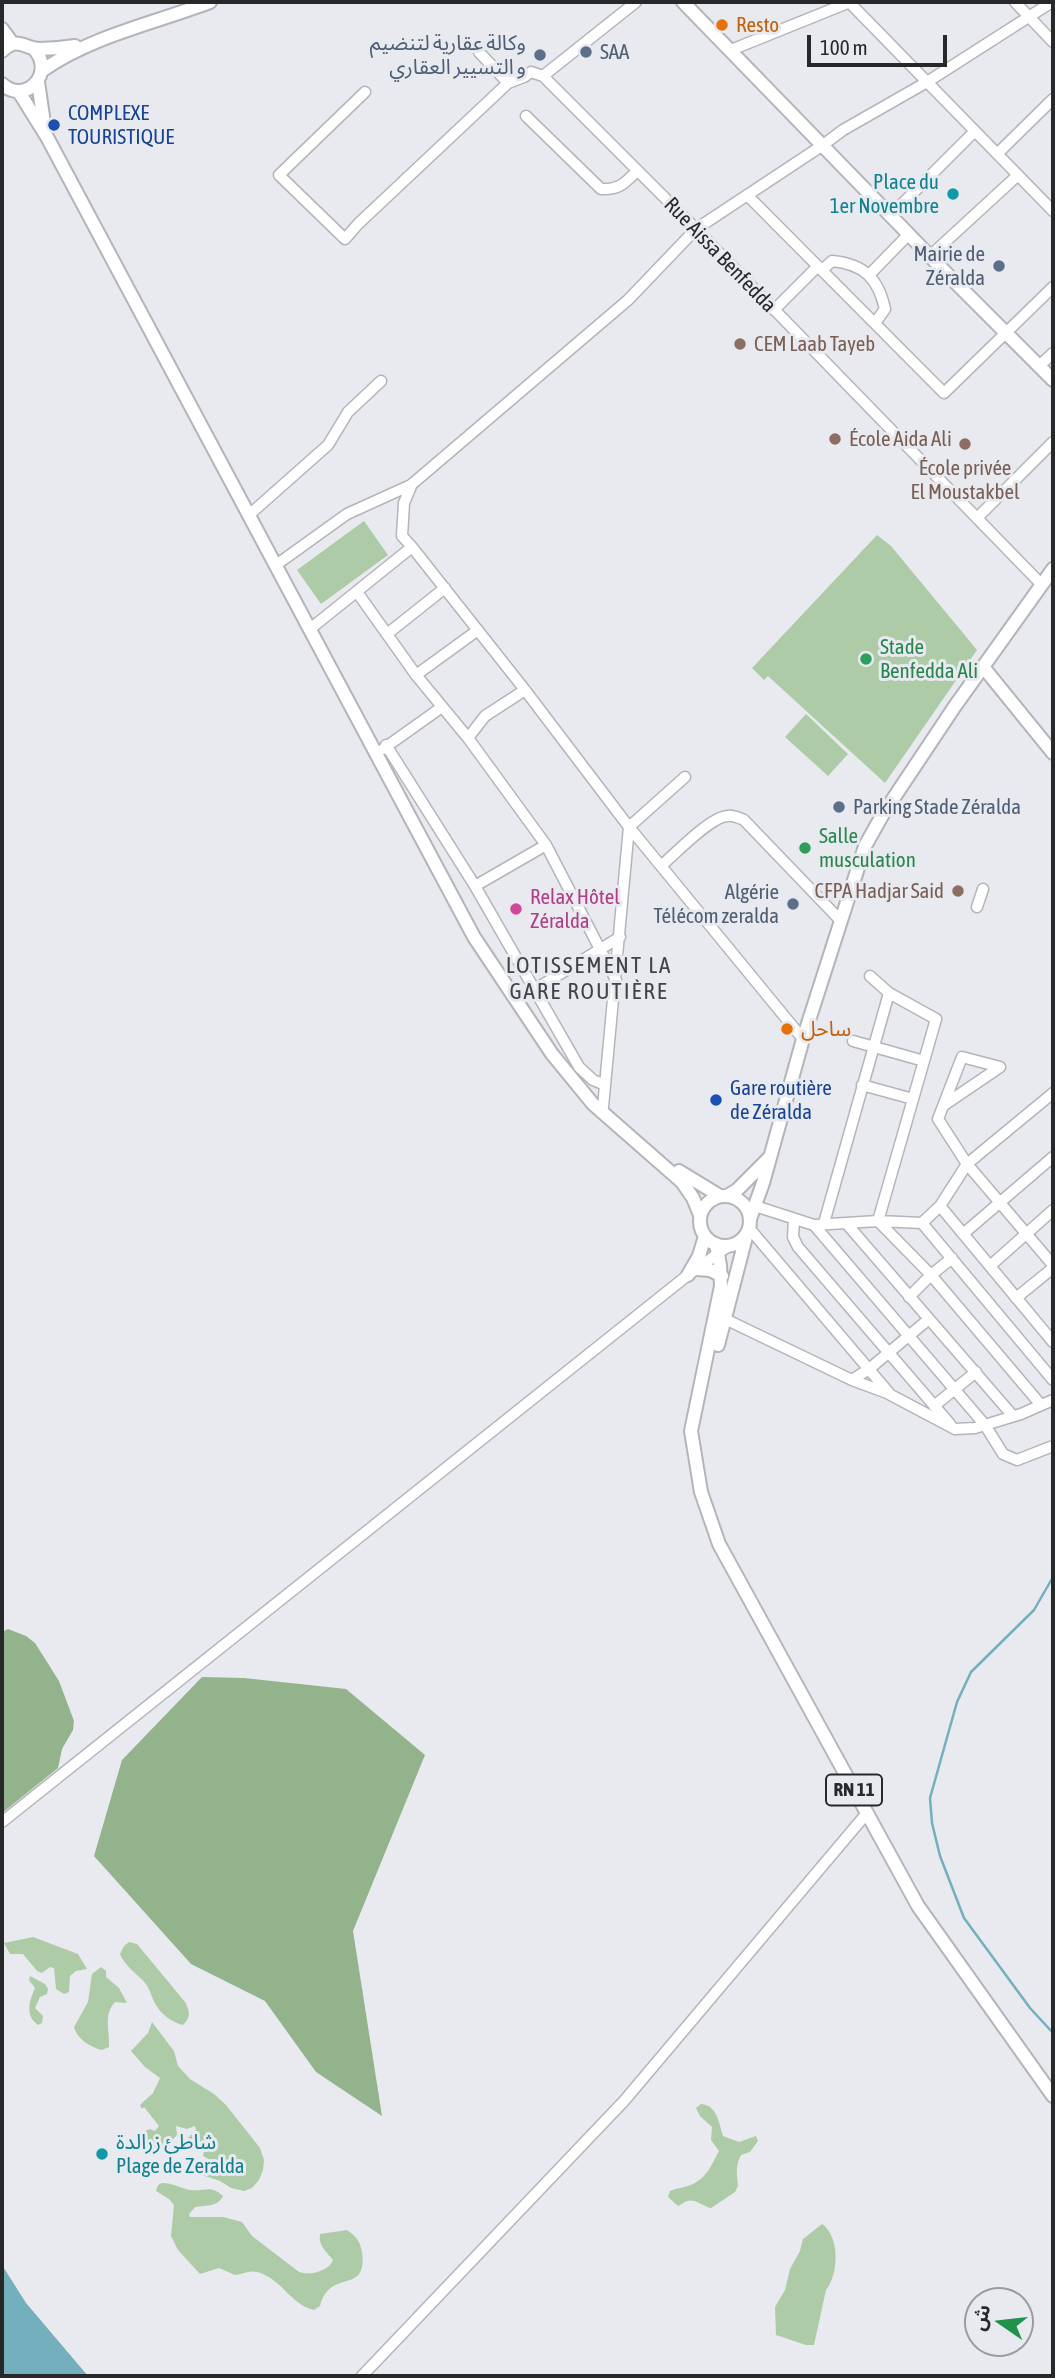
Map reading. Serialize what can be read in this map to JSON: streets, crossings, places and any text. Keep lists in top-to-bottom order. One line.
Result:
{"streets":{"main road":["RN 11"],"street":["Rue Aissa Benfedda"]},"crossings":[["Rue Aissa Benfedda","RN 11"]],"districts":["LOTISSEMENT LA GARE ROUTIÈRE"],"places":["Resto","SAA","وكالة عقارية لتنضيم و التسيير العقاري","COMPLEXE TOURISTIQUE","Place du 1er Novembre","Mairie de Zéralda","CEM Laab Tayeb","École Aida Ali","École privée El Moustakbel","Stade Benfedda Ali","Parking Stade Zéralda","Salle musculation","CFPA Hadjar Said","Algérie Télécom zeralda","Relax Hôtel Zéralda","ساحل","Gare routière de Zéralda","شاطئ زرالدة Plage de Zeralda"],"scale_bar":"100 m","north":"left"}
